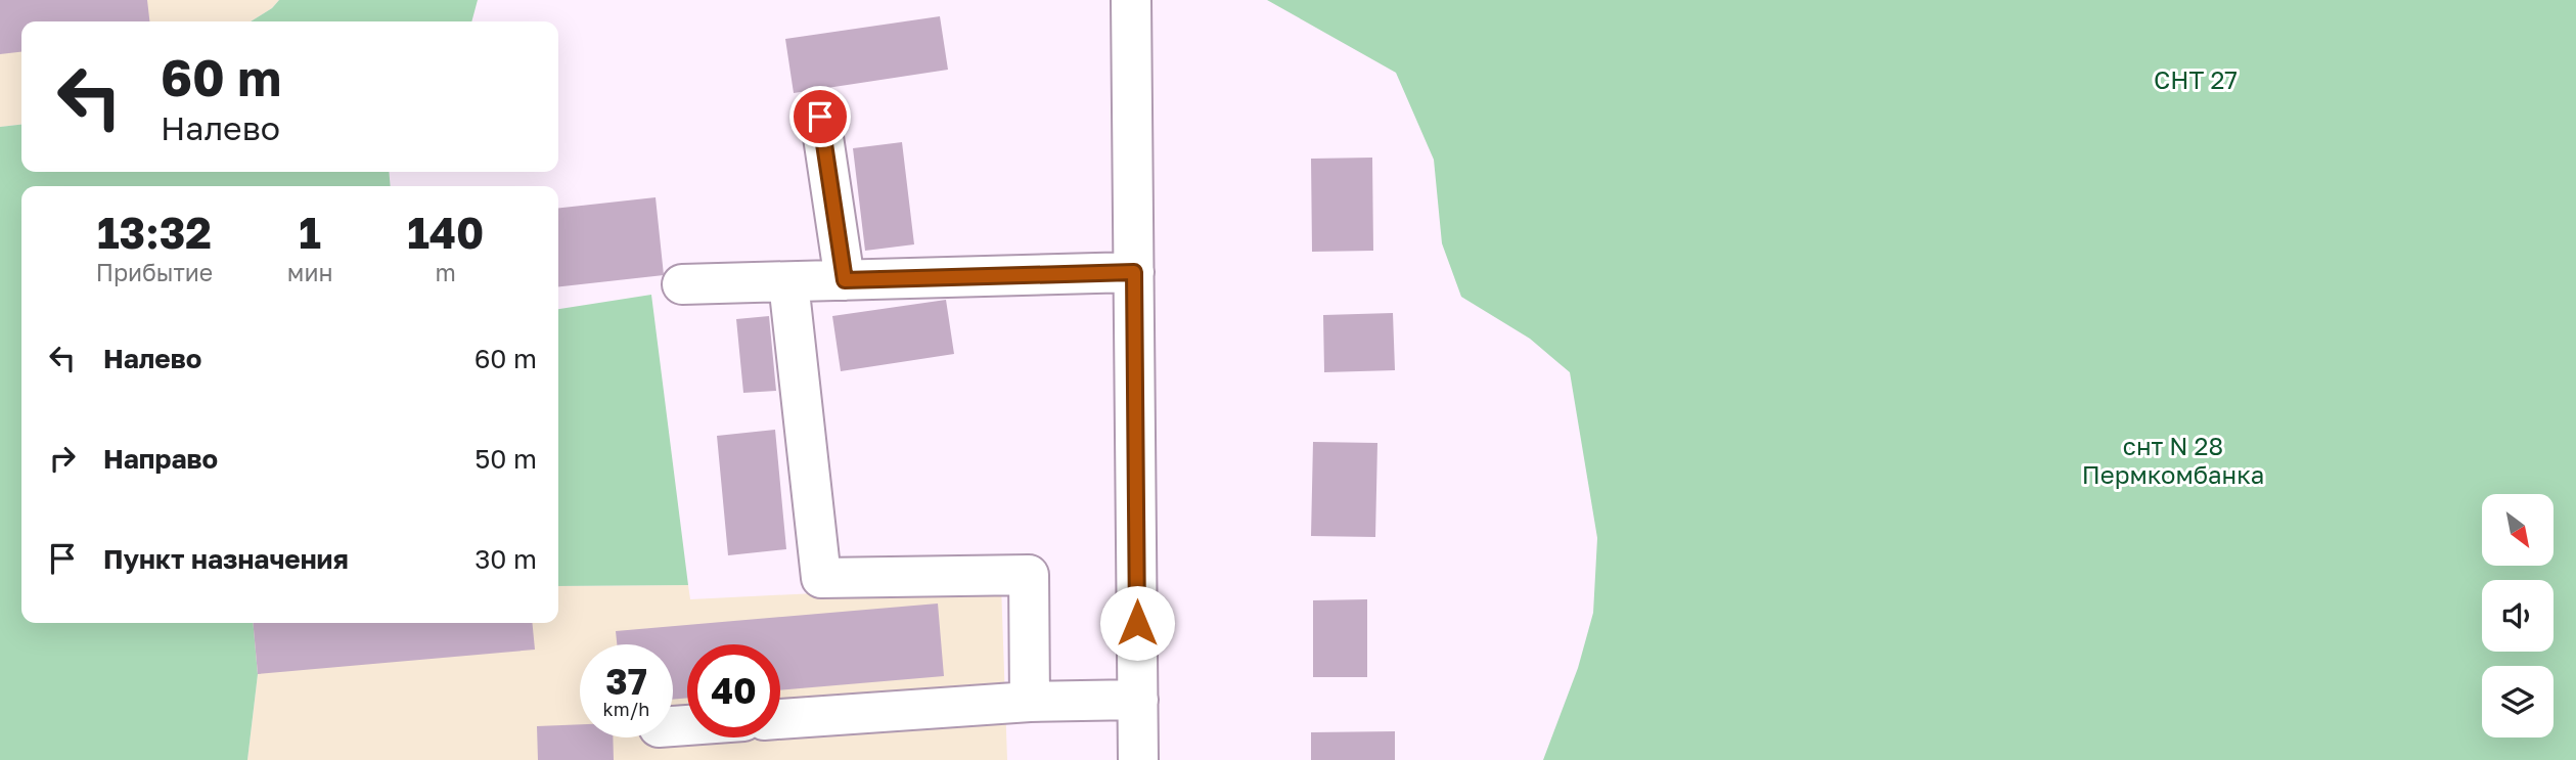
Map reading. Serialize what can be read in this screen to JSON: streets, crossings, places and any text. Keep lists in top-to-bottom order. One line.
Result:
{"parks":["СНТ 27","снт N 28 Пермкомбанка"],"north":"bottom right","page":{"turn":["60 m","Налево"],"eta":["13:32","Прибытие","1","мин","140","m"],"list":[{"name":"Налево","value":"60 m"},{"name":"Направо","value":"50 m"},{"name":"Пункт назначения","value":"30 m"}],"speed":"37 km/h","limit":"40"}}
